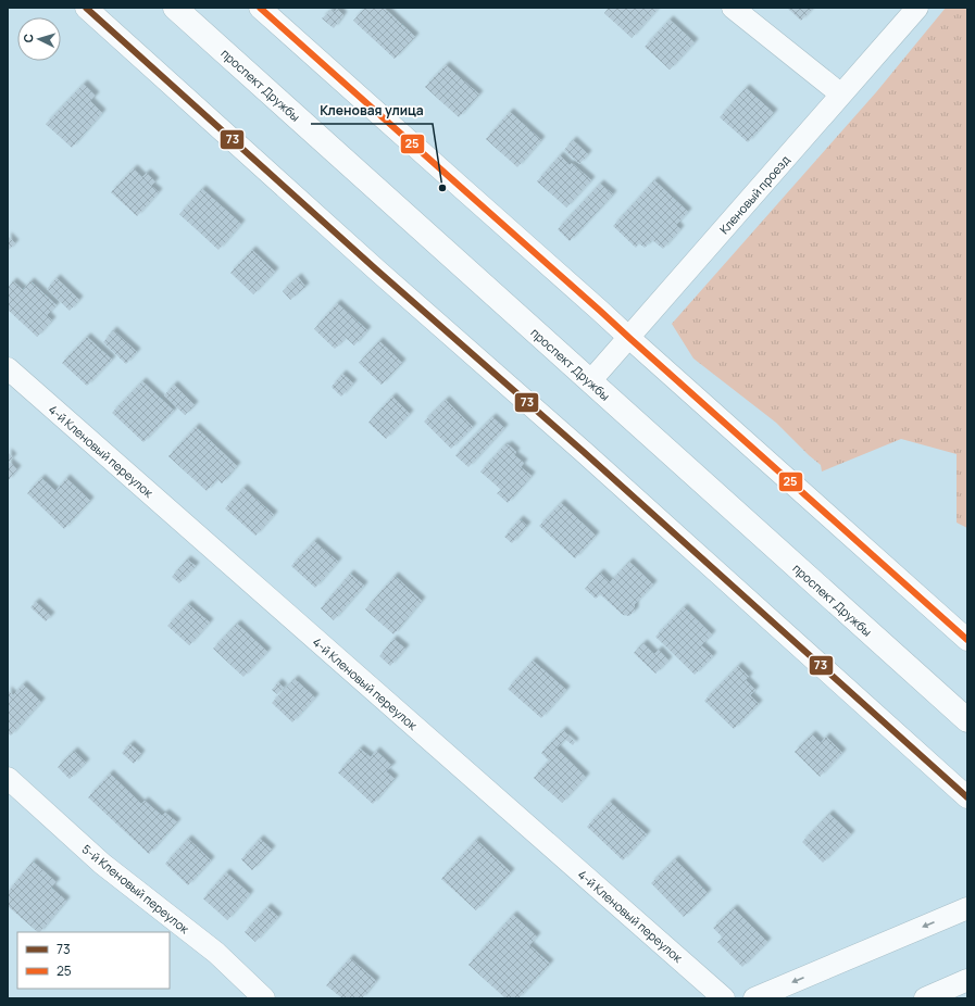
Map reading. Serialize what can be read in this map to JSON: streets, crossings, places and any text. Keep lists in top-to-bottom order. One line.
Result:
{"streets":{"main road":["проспект Дружбы"],"street":["Кленовый проезд","4-й Кленовый переулок","5-й Кленовый переулок"]},"crossings":[["проспект Дружбы","Кленовый проезд"]],"places":["Кленовая улица"],"lines":["transit line 73","transit line 25"],"legend":["73","25"],"north":"left"}
